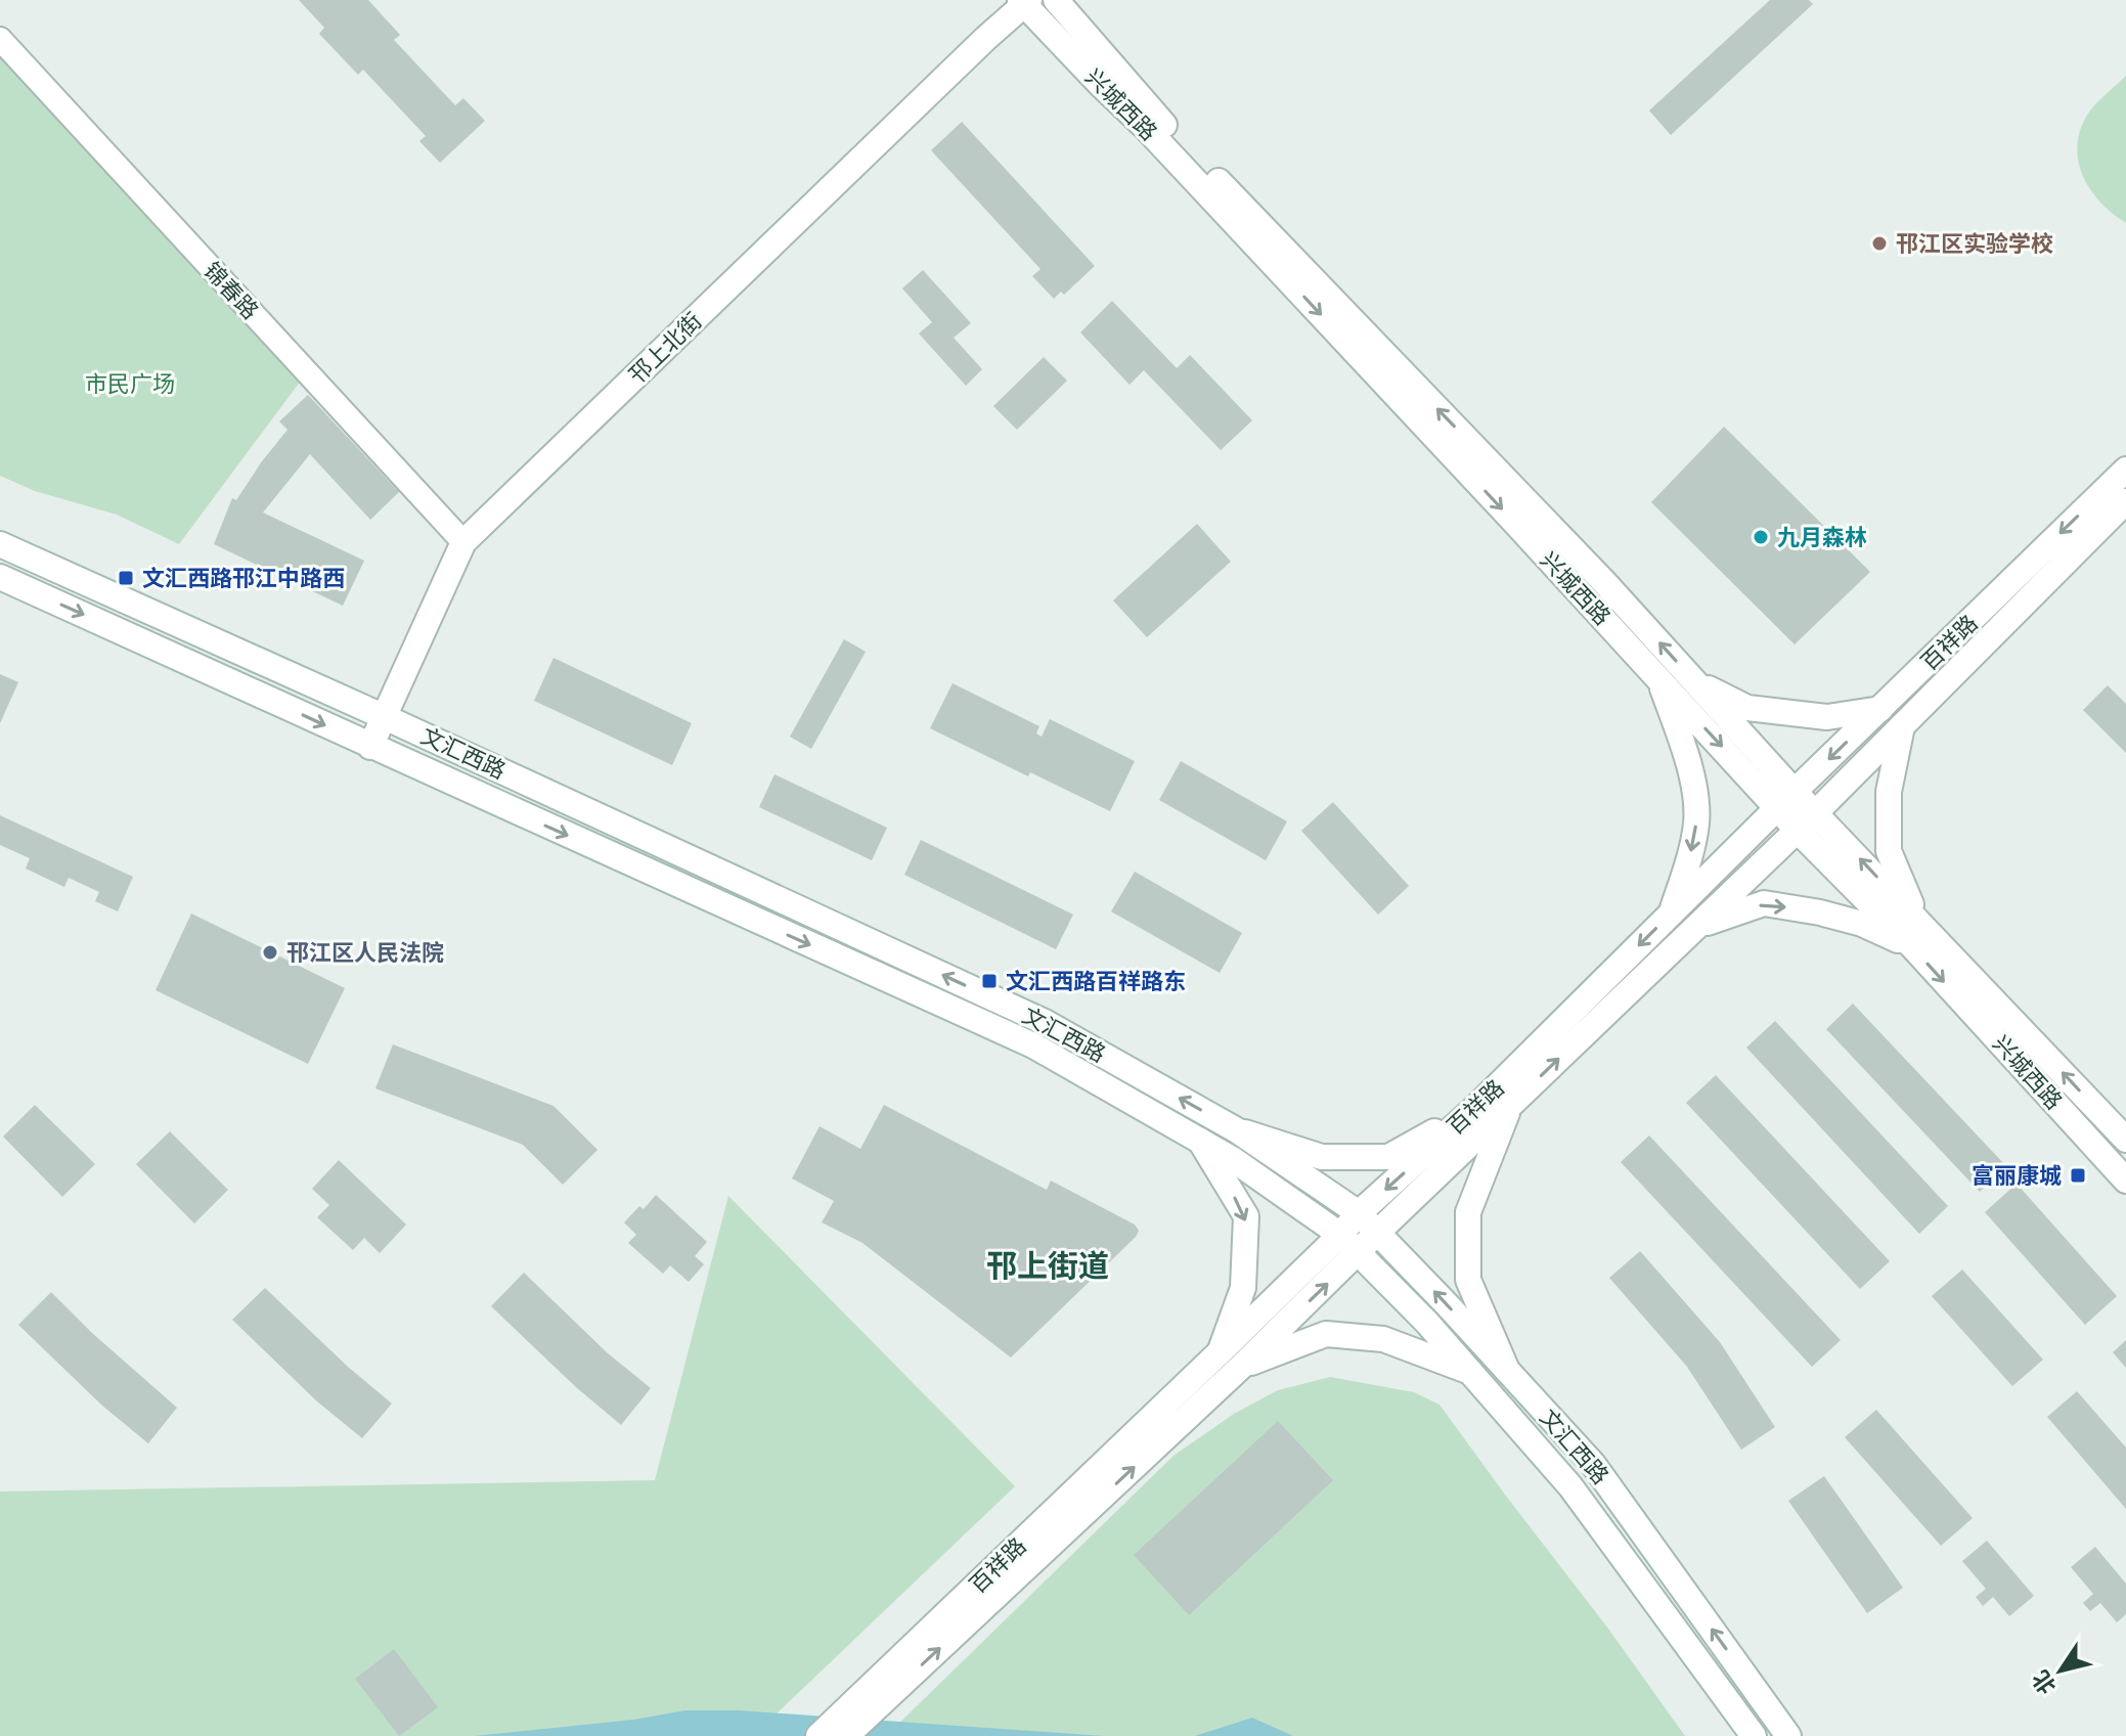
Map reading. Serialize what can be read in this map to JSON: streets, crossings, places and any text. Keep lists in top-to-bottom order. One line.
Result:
{"streets":{"street":["兴城西路","锦春路","邗上北街","百祥路","文汇西路"]},"crossings":[["兴城西路","邗上北街"],["兴城西路","百祥路"],["锦春路","邗上北街"],["邗上北街","文汇西路"],["百祥路","文汇西路"]],"districts":["邗上街道"],"parks":["市民广场"],"places":{"other":["邗江区实验学校","九月森林","邗江区人民法院"],"transit":["文汇西路邗江中路西","文汇西路百祥路东","富丽康城"]},"north":"bottom left"}
